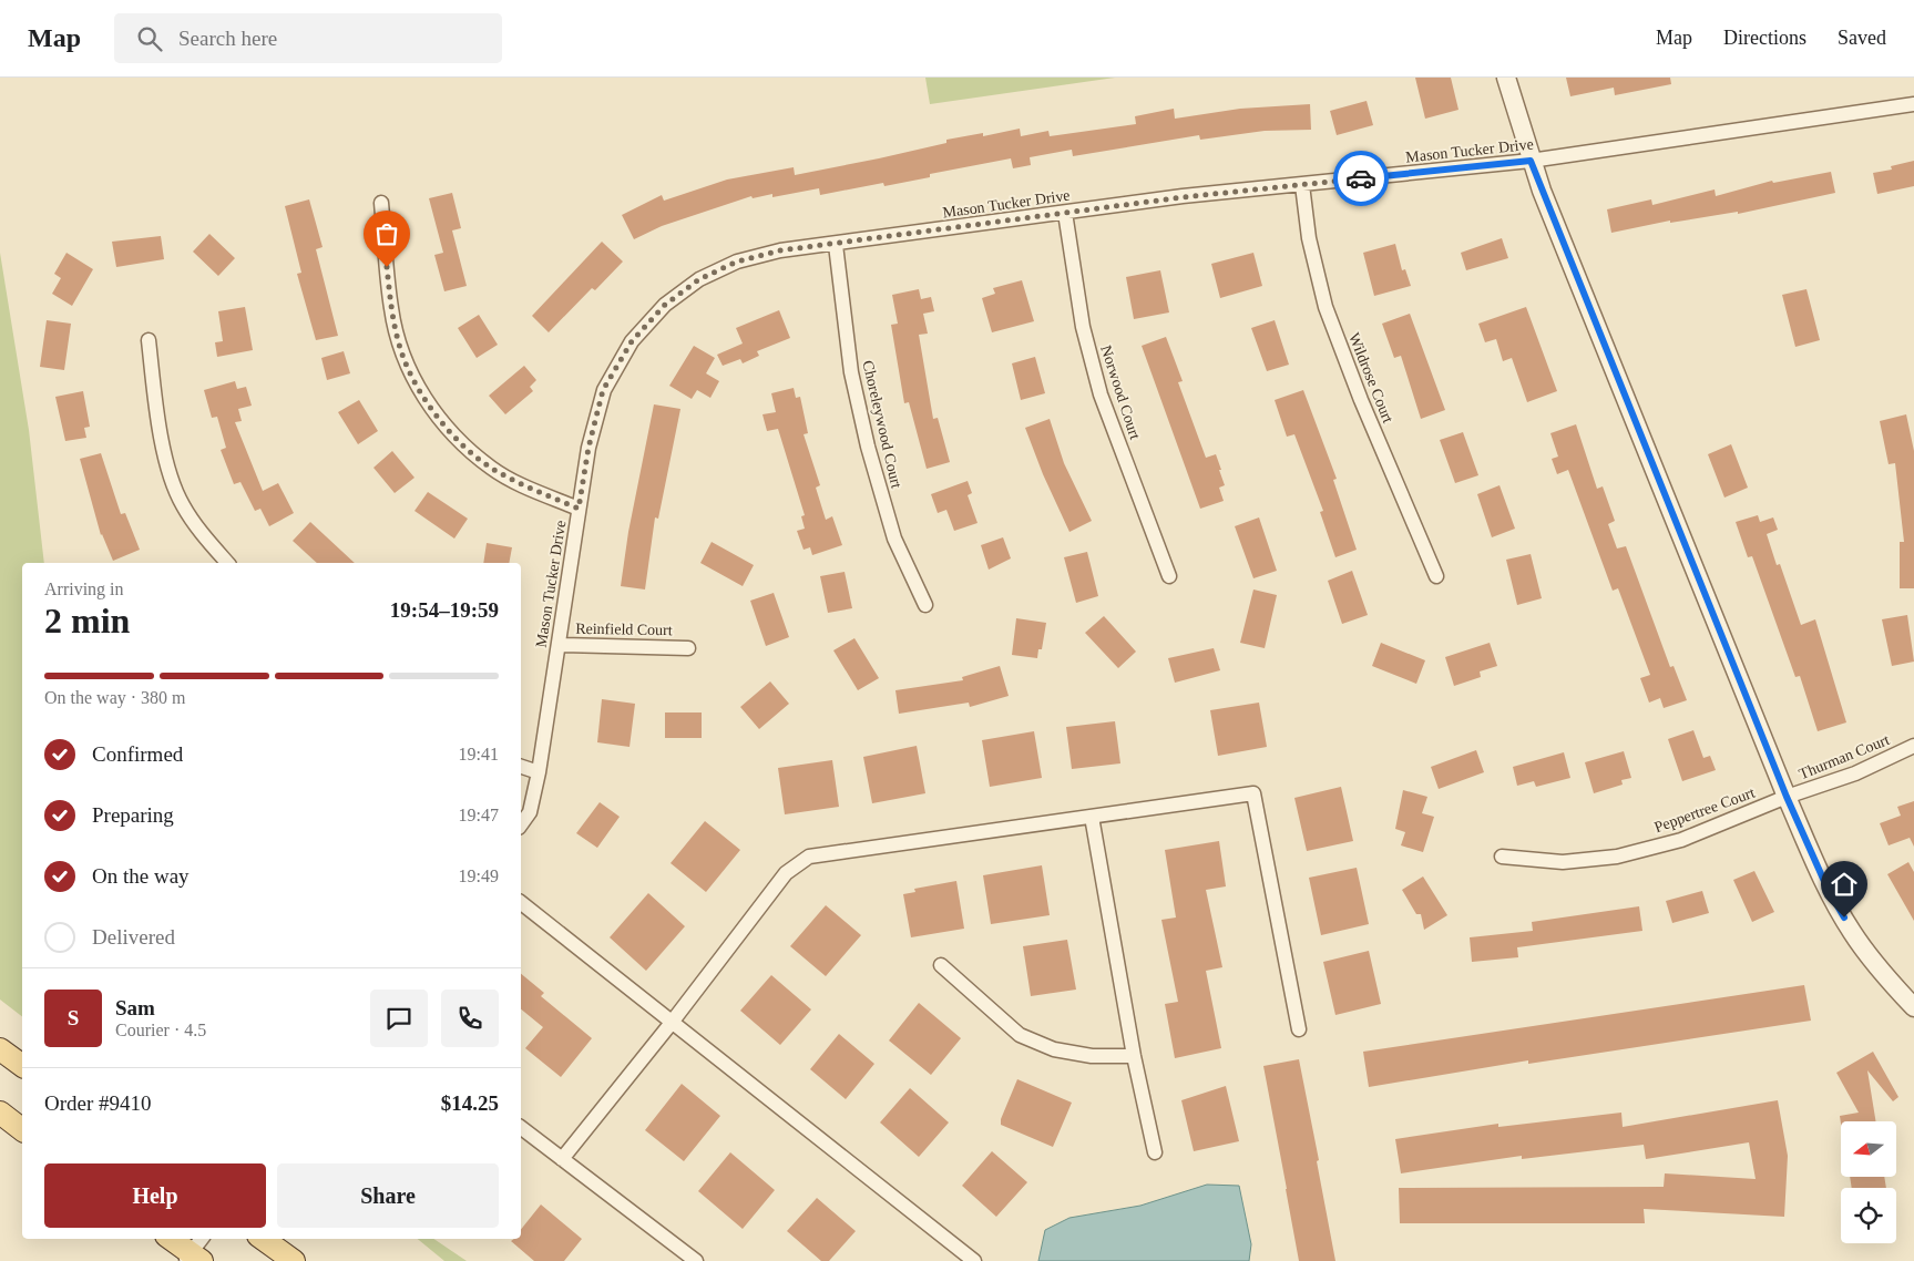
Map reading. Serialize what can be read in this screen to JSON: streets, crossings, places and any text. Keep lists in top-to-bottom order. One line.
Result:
{"streets":{"street":["Mason Tucker Drive","Wildrose Court","Norwood Court","Choreleywood Court","Reinfield Court","Thurman Court","Peppertree Court"]},"crossings":[["Mason Tucker Drive","Wildrose Court"],["Mason Tucker Drive","Norwood Court"],["Mason Tucker Drive","Choreleywood Court"],["Mason Tucker Drive","Reinfield Court"],["Thurman Court","Peppertree Court"]],"north":"left","page":{"header":"Map","search":"Search here","nav":["Map","Directions","Saved"],"heading":["2 min","Arriving in","19:54–19:59"],"panel":["Sam","Courier · 4.5","Order #9410","$14.25"],"bar":"On the way · 380 m","list":[["Confirmed","19:41"],["Preparing","19:47"],["On the way","19:49"],"Delivered"],"round":"S","buttons":["Help","Share"]}}
